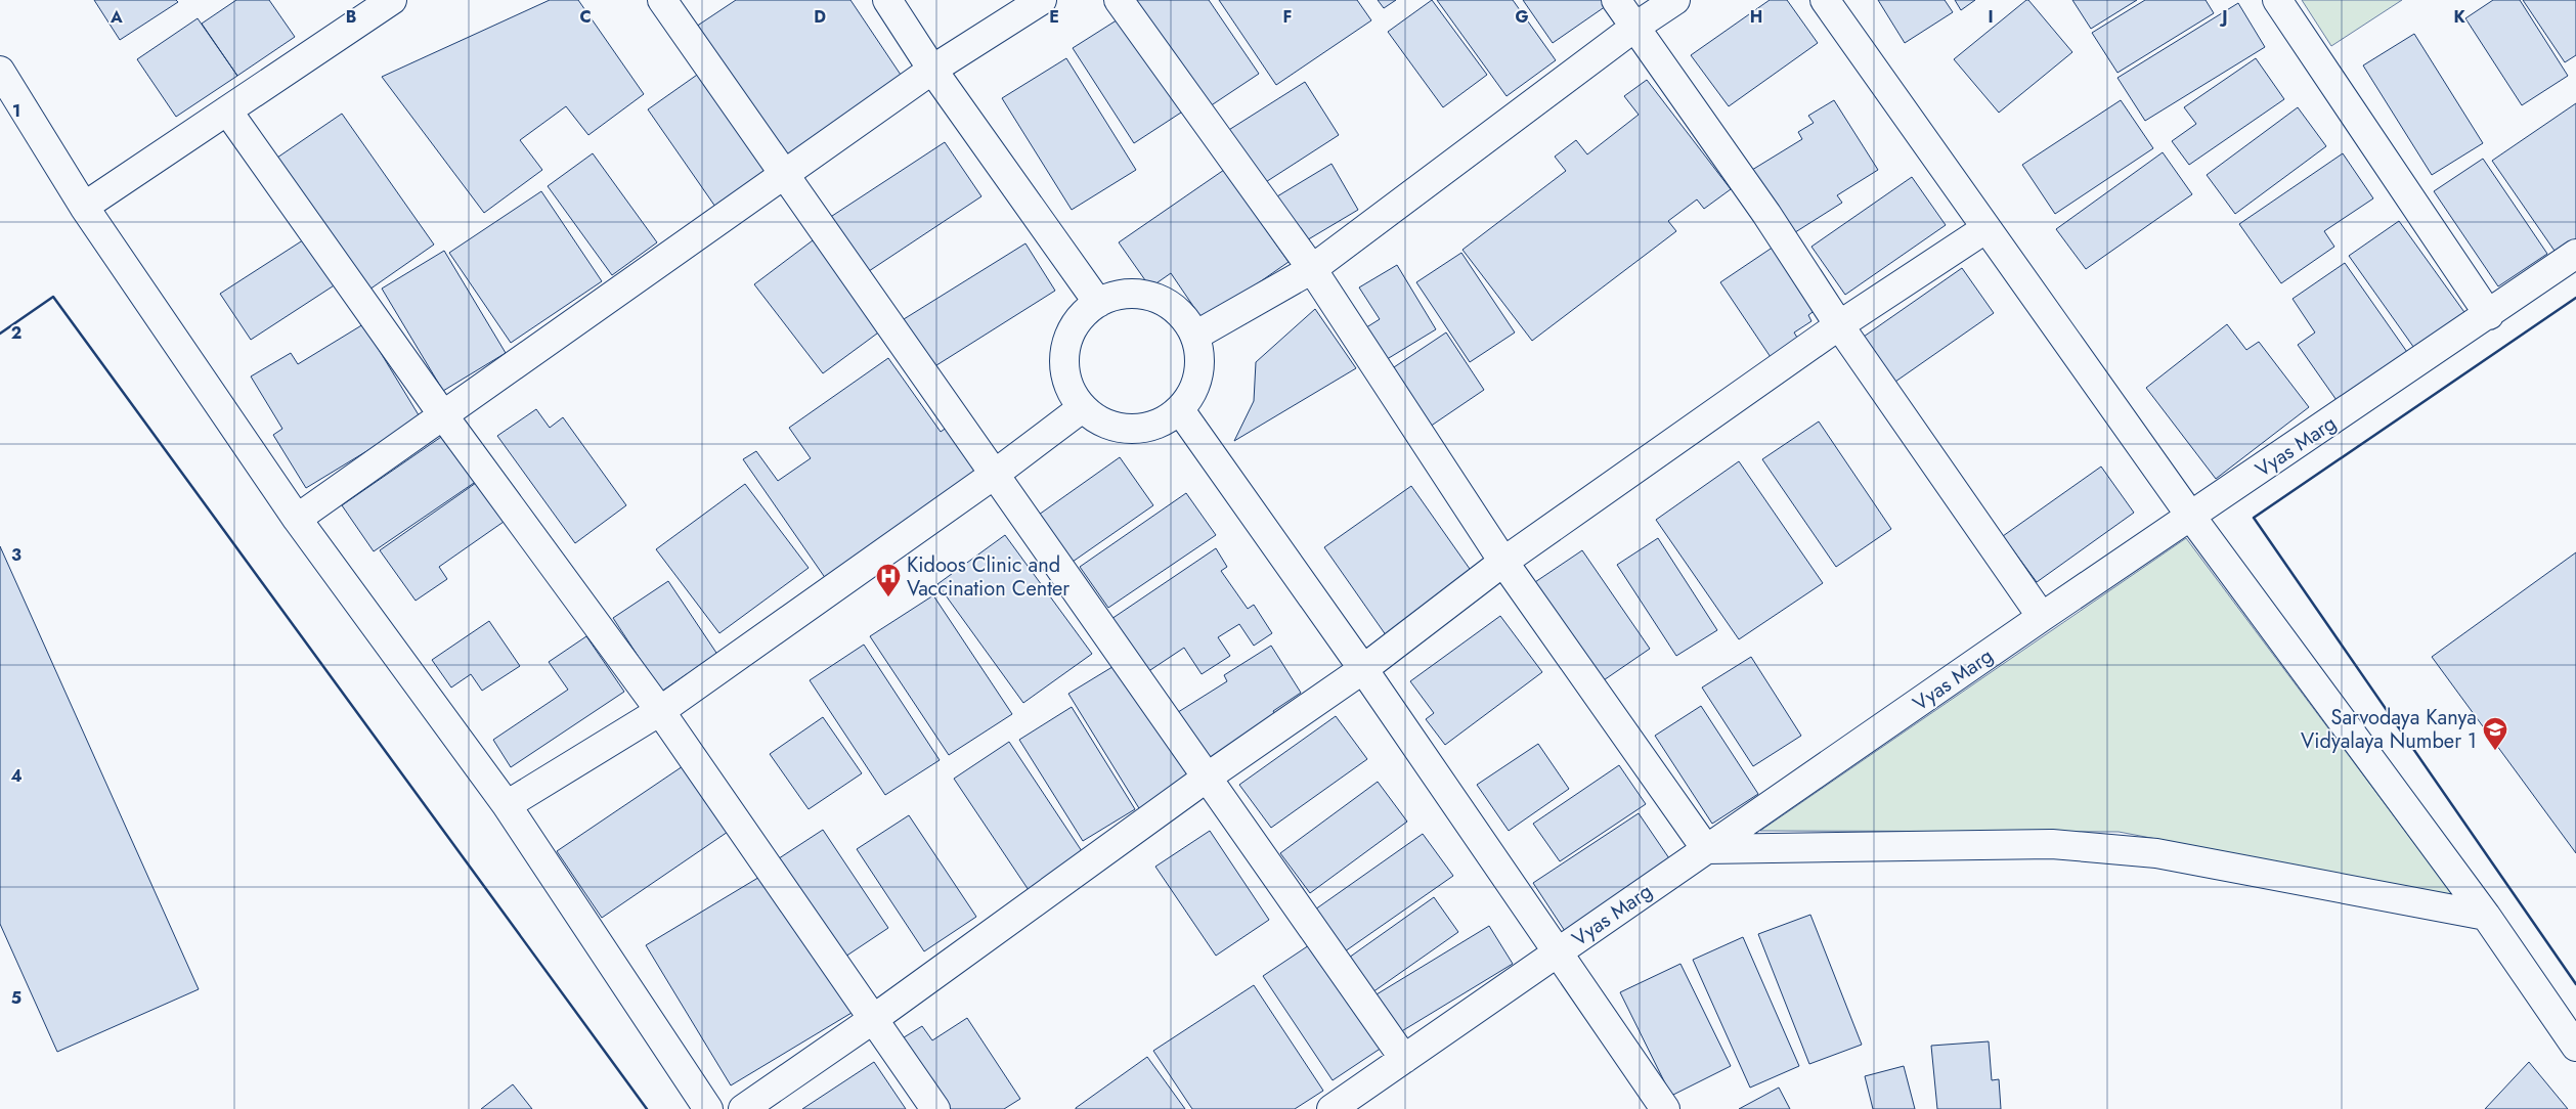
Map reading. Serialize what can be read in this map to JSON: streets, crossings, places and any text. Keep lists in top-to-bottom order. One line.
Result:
{"streets":{"street":["Vyas Marg"]},"places":{"hospital":["Kidoos Clinic and Vaccination Center"],"school or university":["Sarvodaya Kanya Vidyalaya Number 1"]},"grid":{"columns":["A","B","C","D","E","F","G","H","I","J","K"],"rows":["1","2","3","4","5"]}}
